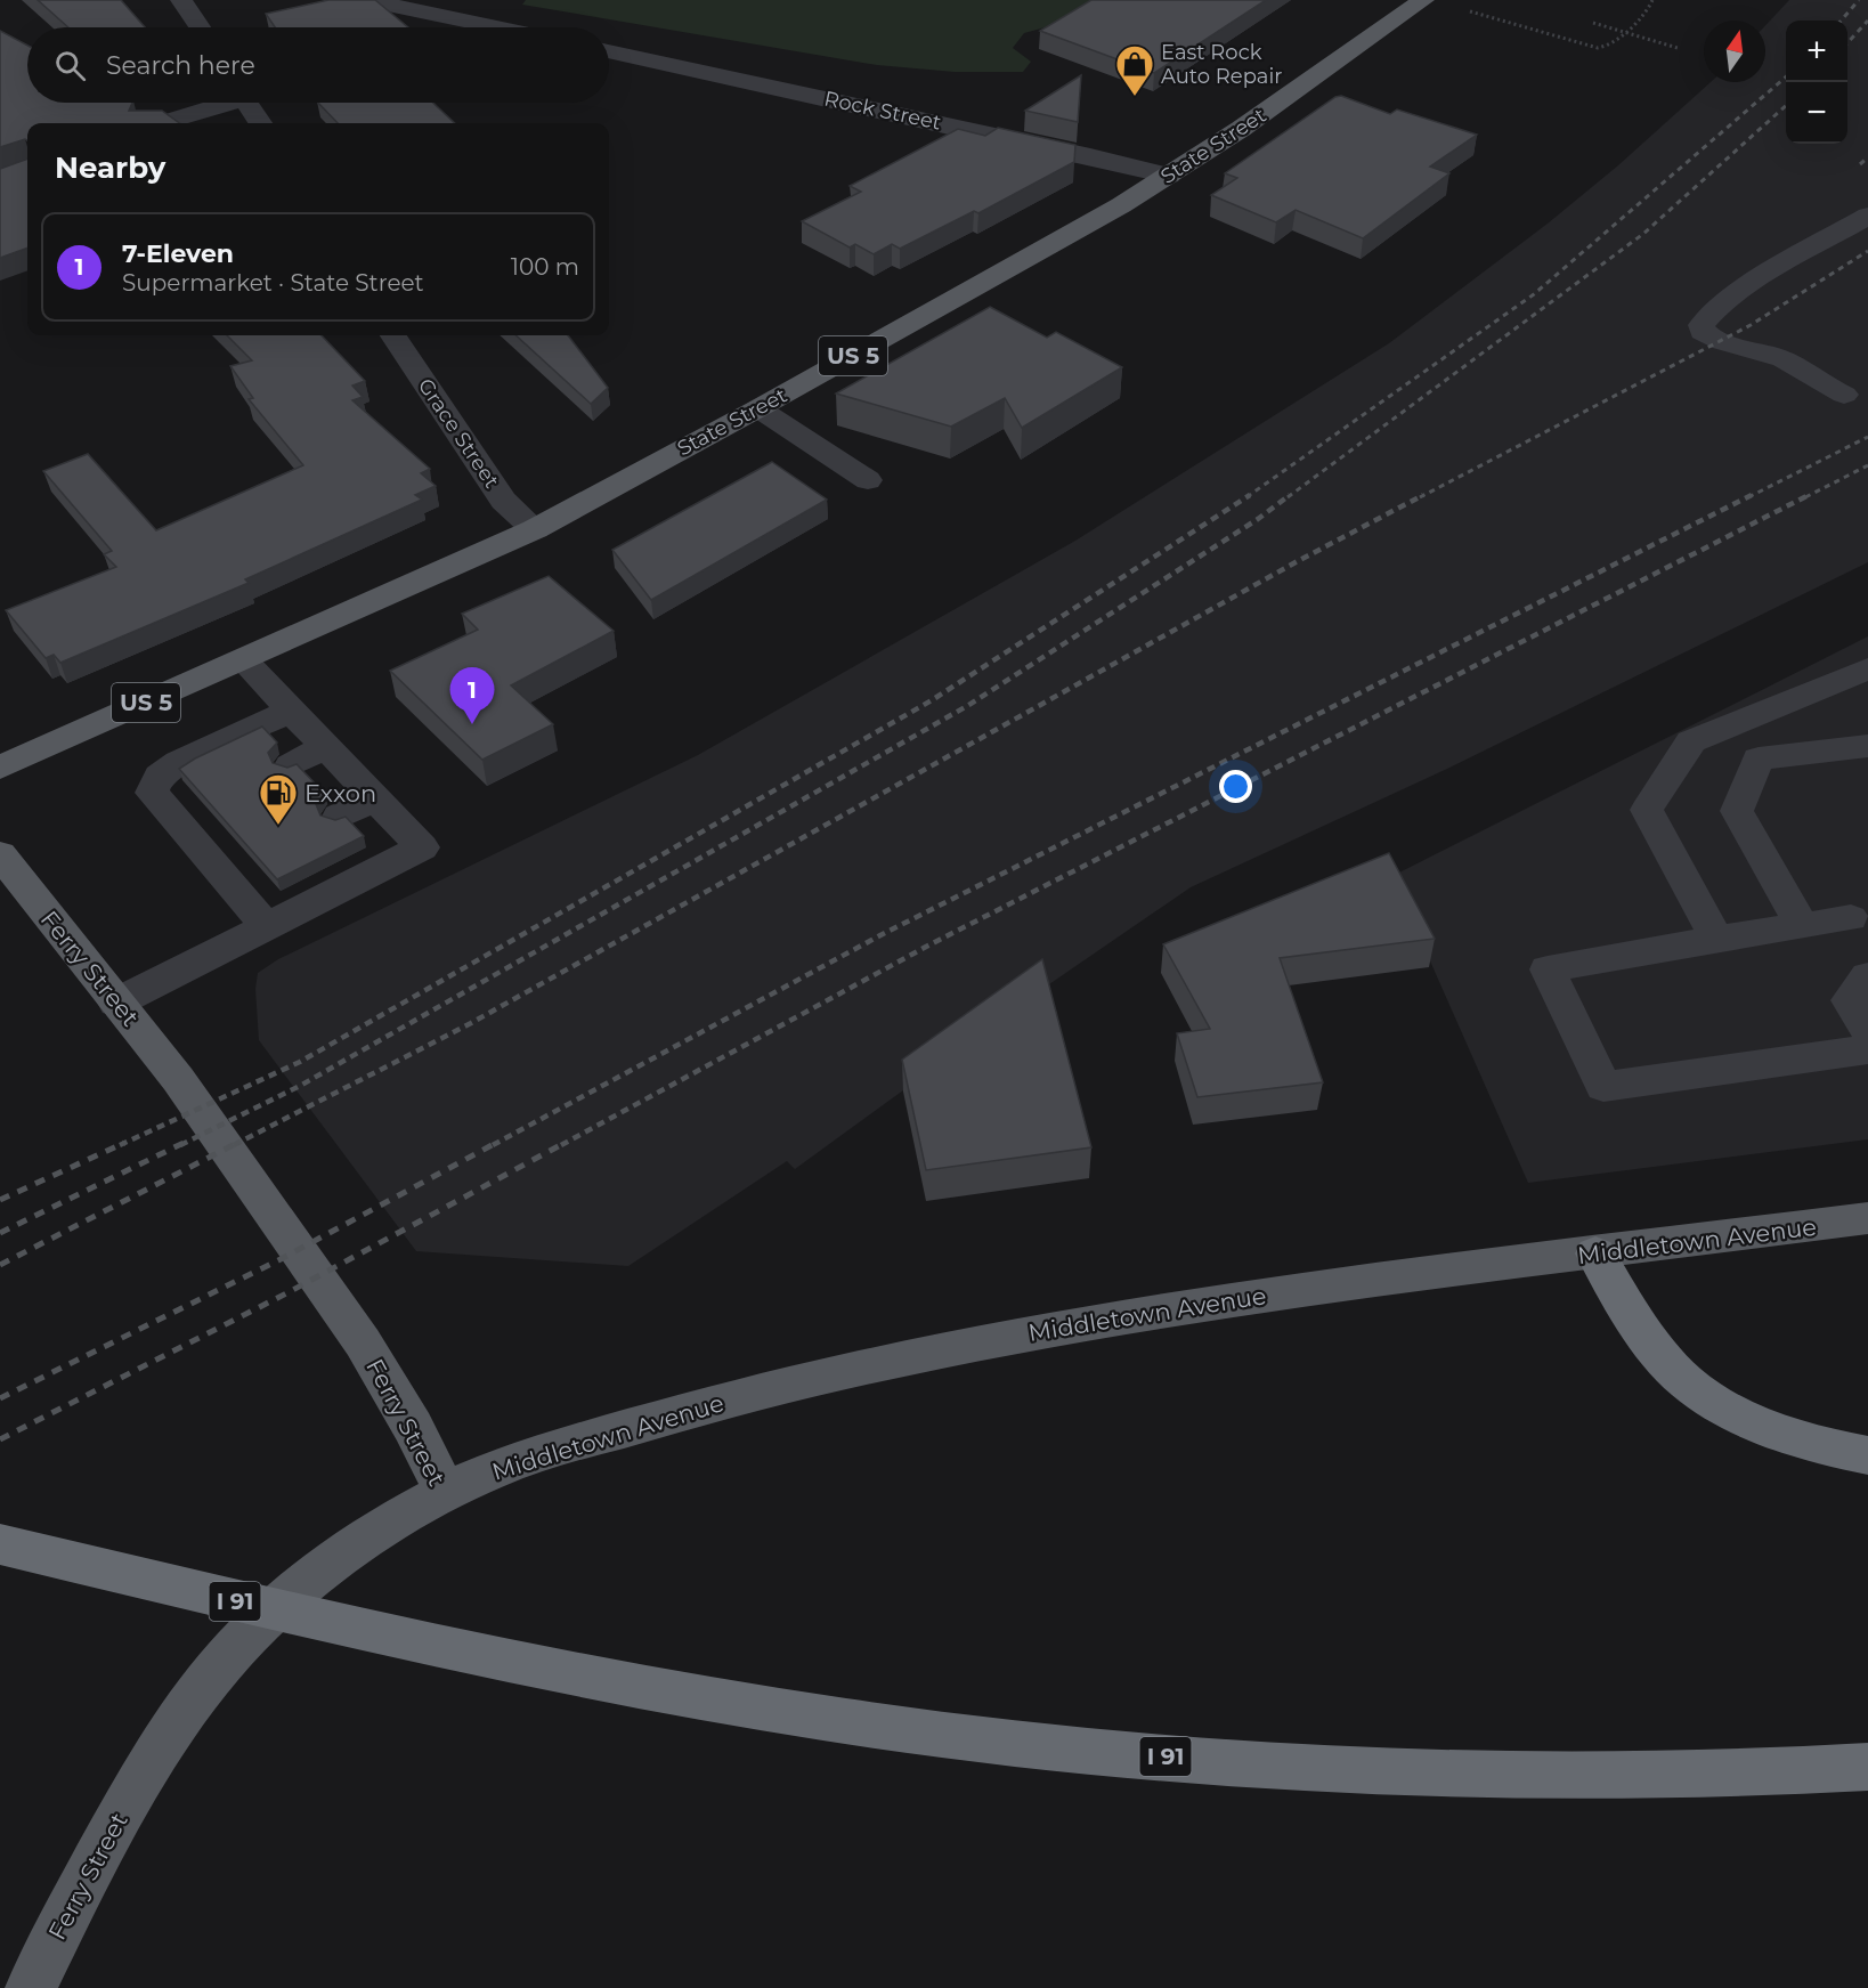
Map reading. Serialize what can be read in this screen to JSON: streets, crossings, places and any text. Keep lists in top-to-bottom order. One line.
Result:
{"streets":{"highway":["I 91"],"main road":["State Street","US 5","Ferry Street","Middletown Avenue"],"street":["Rock Street","Grace Street"]},"crossings":[["Rock Street","State Street"],["State Street","Grace Street"],["Ferry Street","Middletown Avenue"]],"places":{"shop":["East Rock Auto Repair"],"fuel station":["Exxon"]},"north":"top","page":{"map_buttons":["+","−"],"search":"Search here","heading":"Nearby","list":[{"mark":"1","name":"7-Eleven","note":"Supermarket · State Street","value":"100 m"}],"pins":"1"}}
